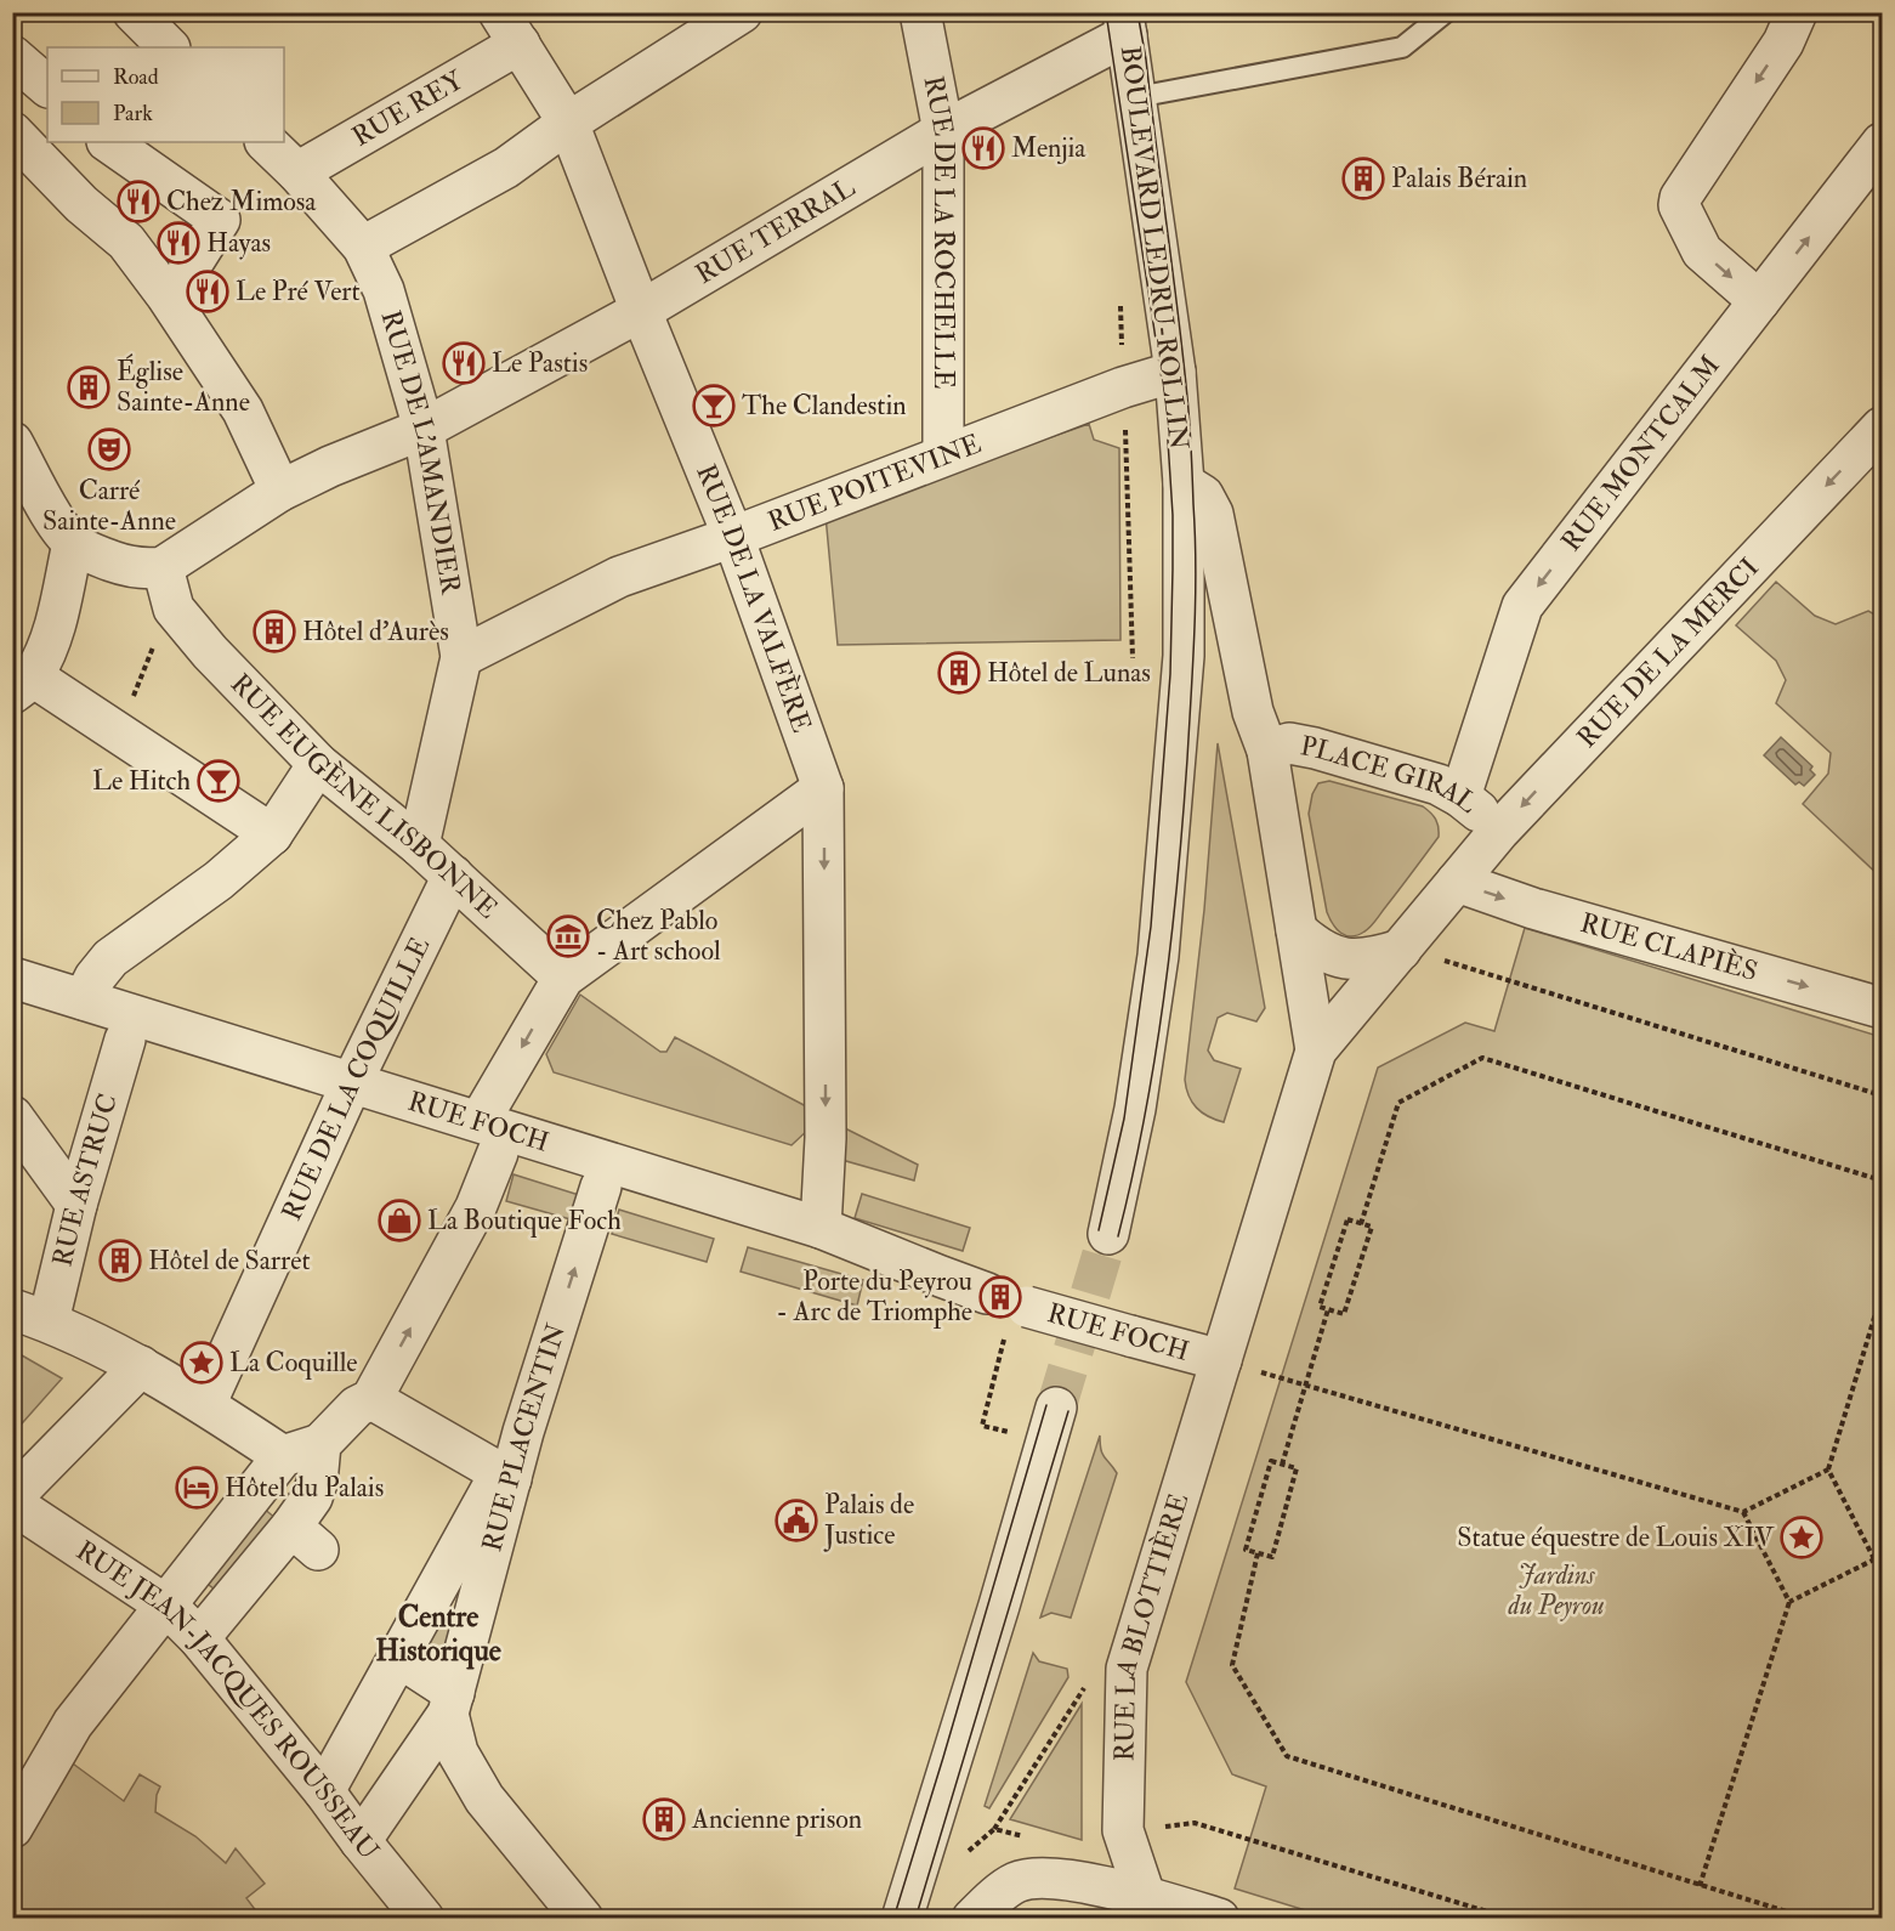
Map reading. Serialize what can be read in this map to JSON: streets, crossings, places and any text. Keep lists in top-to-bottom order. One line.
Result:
{"streets":{"street":["RUE REY","RUE TERRAL","RUE DE LA ROCHELLE","BOULEVARD LEDRU-ROLLIN","RUE DE L'AMANDIER","RUE MONTCALM","RUE POITEVINE","RUE DE LA VALFÈRE","RUE DE LA MERCI","PLACE GIRAL","RUE EUGÈNE LISBONNE","RUE CLAPIÈS","RUE DE LA COQUILLE","RUE FOCH","RUE ASTRUC","RUE PLACENTIN","RUE LA BLOTTIÈRE","RUE JEAN-JACQUES ROUSSEAU"]},"crossings":[["RUE REY","RUE DE L'AMANDIER"],["RUE REY","RUE DE LA VALFÈRE"],["RUE TERRAL","RUE DE LA ROCHELLE"],["RUE TERRAL","BOULEVARD LEDRU-ROLLIN"],["RUE TERRAL","RUE DE L'AMANDIER"],["RUE TERRAL","RUE DE LA VALFÈRE"],["RUE TERRAL","RUE EUGÈNE LISBONNE"],["RUE DE LA ROCHELLE","RUE POITEVINE"],["BOULEVARD LEDRU-ROLLIN","RUE POITEVINE"],["BOULEVARD LEDRU-ROLLIN","PLACE GIRAL"],["RUE DE L'AMANDIER","RUE POITEVINE"],["RUE DE L'AMANDIER","RUE EUGÈNE LISBONNE"],["RUE MONTCALM","PLACE GIRAL"],["RUE POITEVINE","RUE DE LA VALFÈRE"],["RUE DE LA VALFÈRE","RUE FOCH"],["RUE DE LA MERCI","PLACE GIRAL"],["RUE DE LA MERCI","RUE CLAPIÈS"],["PLACE GIRAL","RUE LA BLOTTIÈRE"],["RUE EUGÈNE LISBONNE","RUE DE LA COQUILLE"],["RUE DE LA COQUILLE","RUE FOCH"],["RUE FOCH","RUE ASTRUC"],["RUE FOCH","RUE PLACENTIN"],["RUE FOCH","RUE LA BLOTTIÈRE"],["RUE PLACENTIN","RUE JEAN-JACQUES ROUSSEAU"]],"one_way":["RUE DE LA MERCI","RUE CLAPIÈS"],"districts":["Centre Historique"],"parks":["Jardins du Peyrou"],"places":{"restaurant":["Menjia","Chez Mimosa","Hayas","Le Pré Vert","Le Pastis"],"building":["Palais Bérain","Église Sainte-Anne","Hôtel d'Aurès","Hôtel de Lunas","Hôtel de Sarret","Porte du Peyrou - Arc de Triomphe","Ancienne prison"],"bar":["The Clandestin","Le Hitch"],"theatre":["Carré Sainte-Anne"],"museum":["Chez Pablo - Art school"],"shop":["La Boutique Foch"],"place":["La Coquille","Statue équestre de Louis XIV"],"hotel":["Hôtel du Palais"],"public building":["Palais de Justice"]},"legend":["Road","Park"]}
